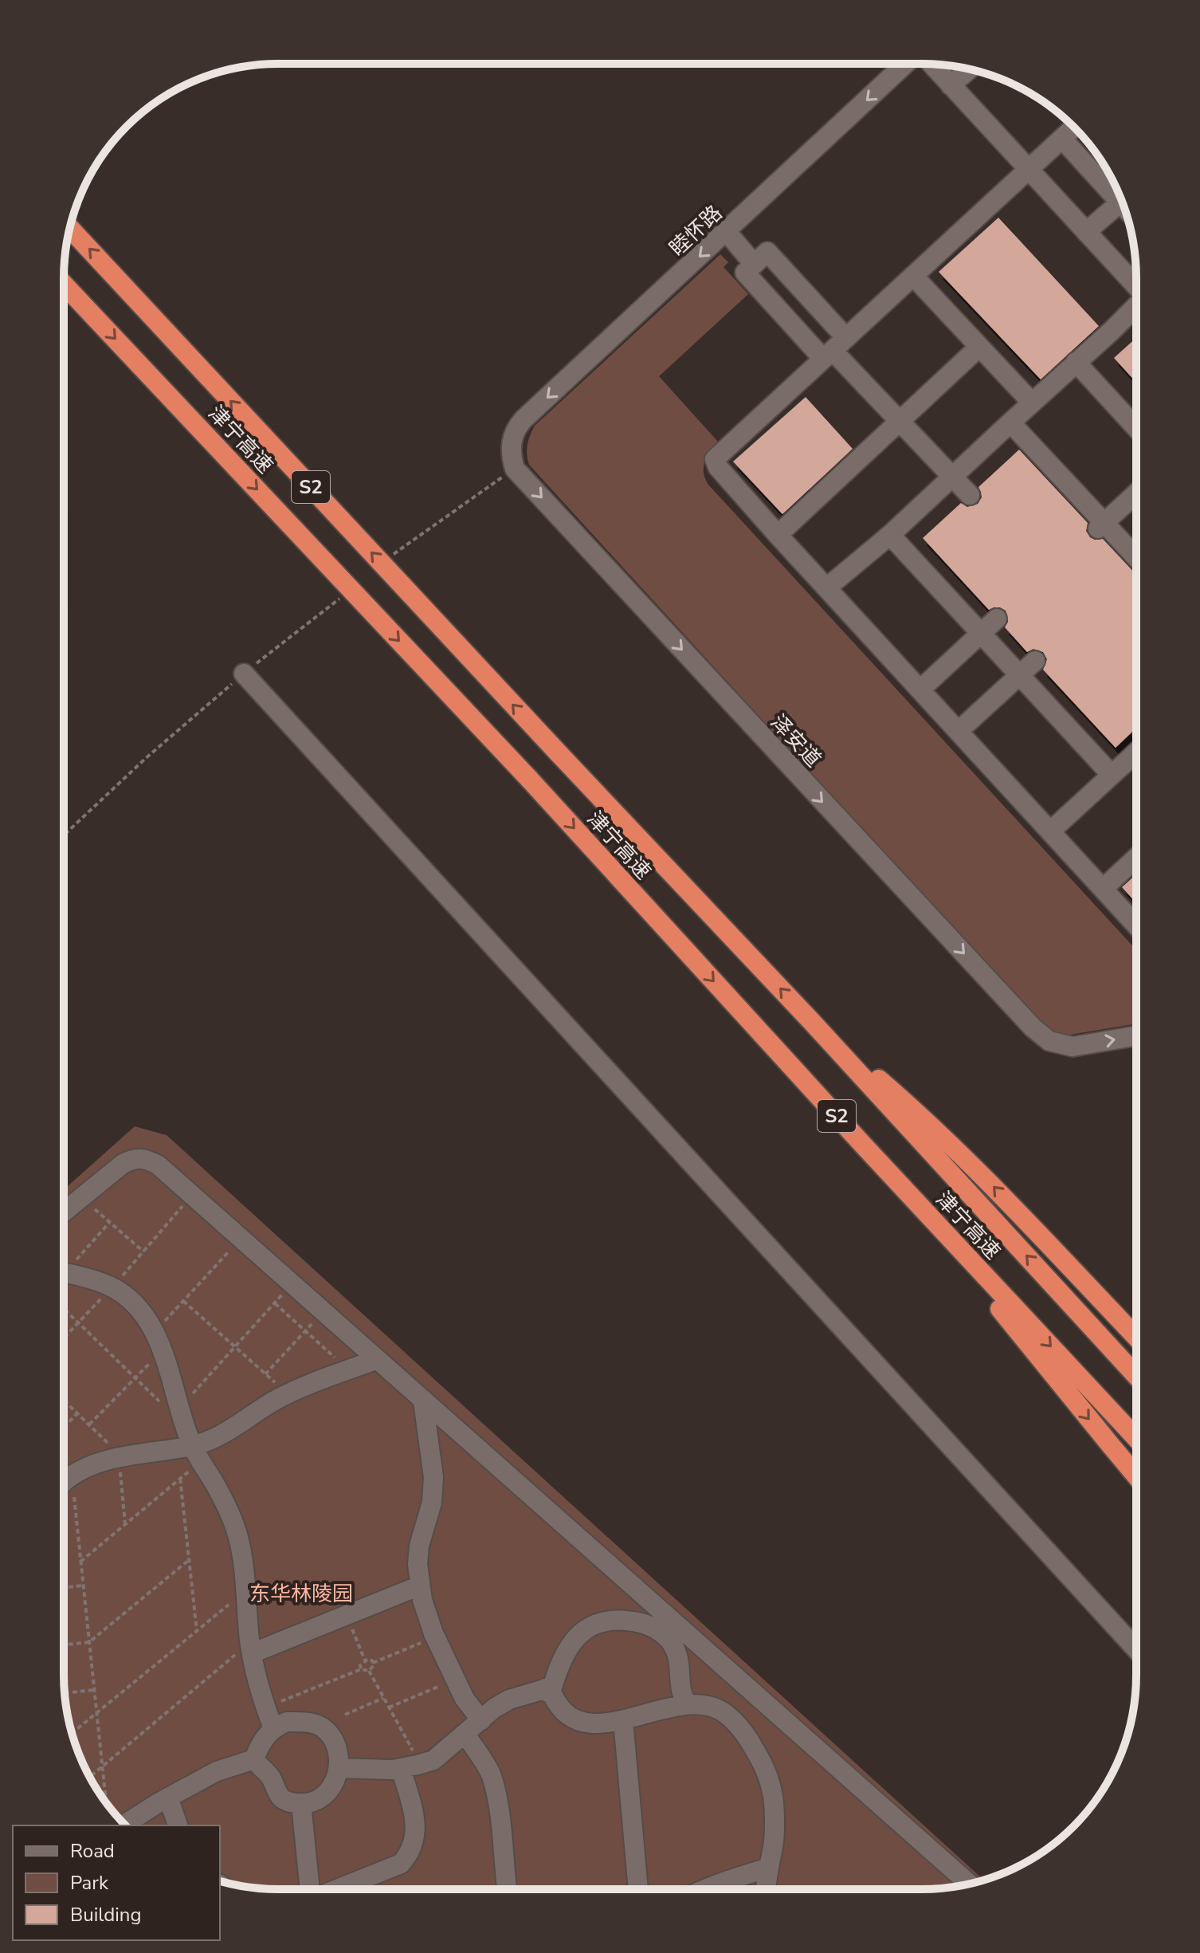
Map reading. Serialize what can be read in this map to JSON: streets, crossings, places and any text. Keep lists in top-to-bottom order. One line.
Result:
{"streets":{"highway":["津宁高速","S2"],"street":["睦怀路","泽安道"]},"crossings":[["睦怀路","泽安道"]],"parks":["东华林陵园"],"legend":["Road","Park","Building"]}
